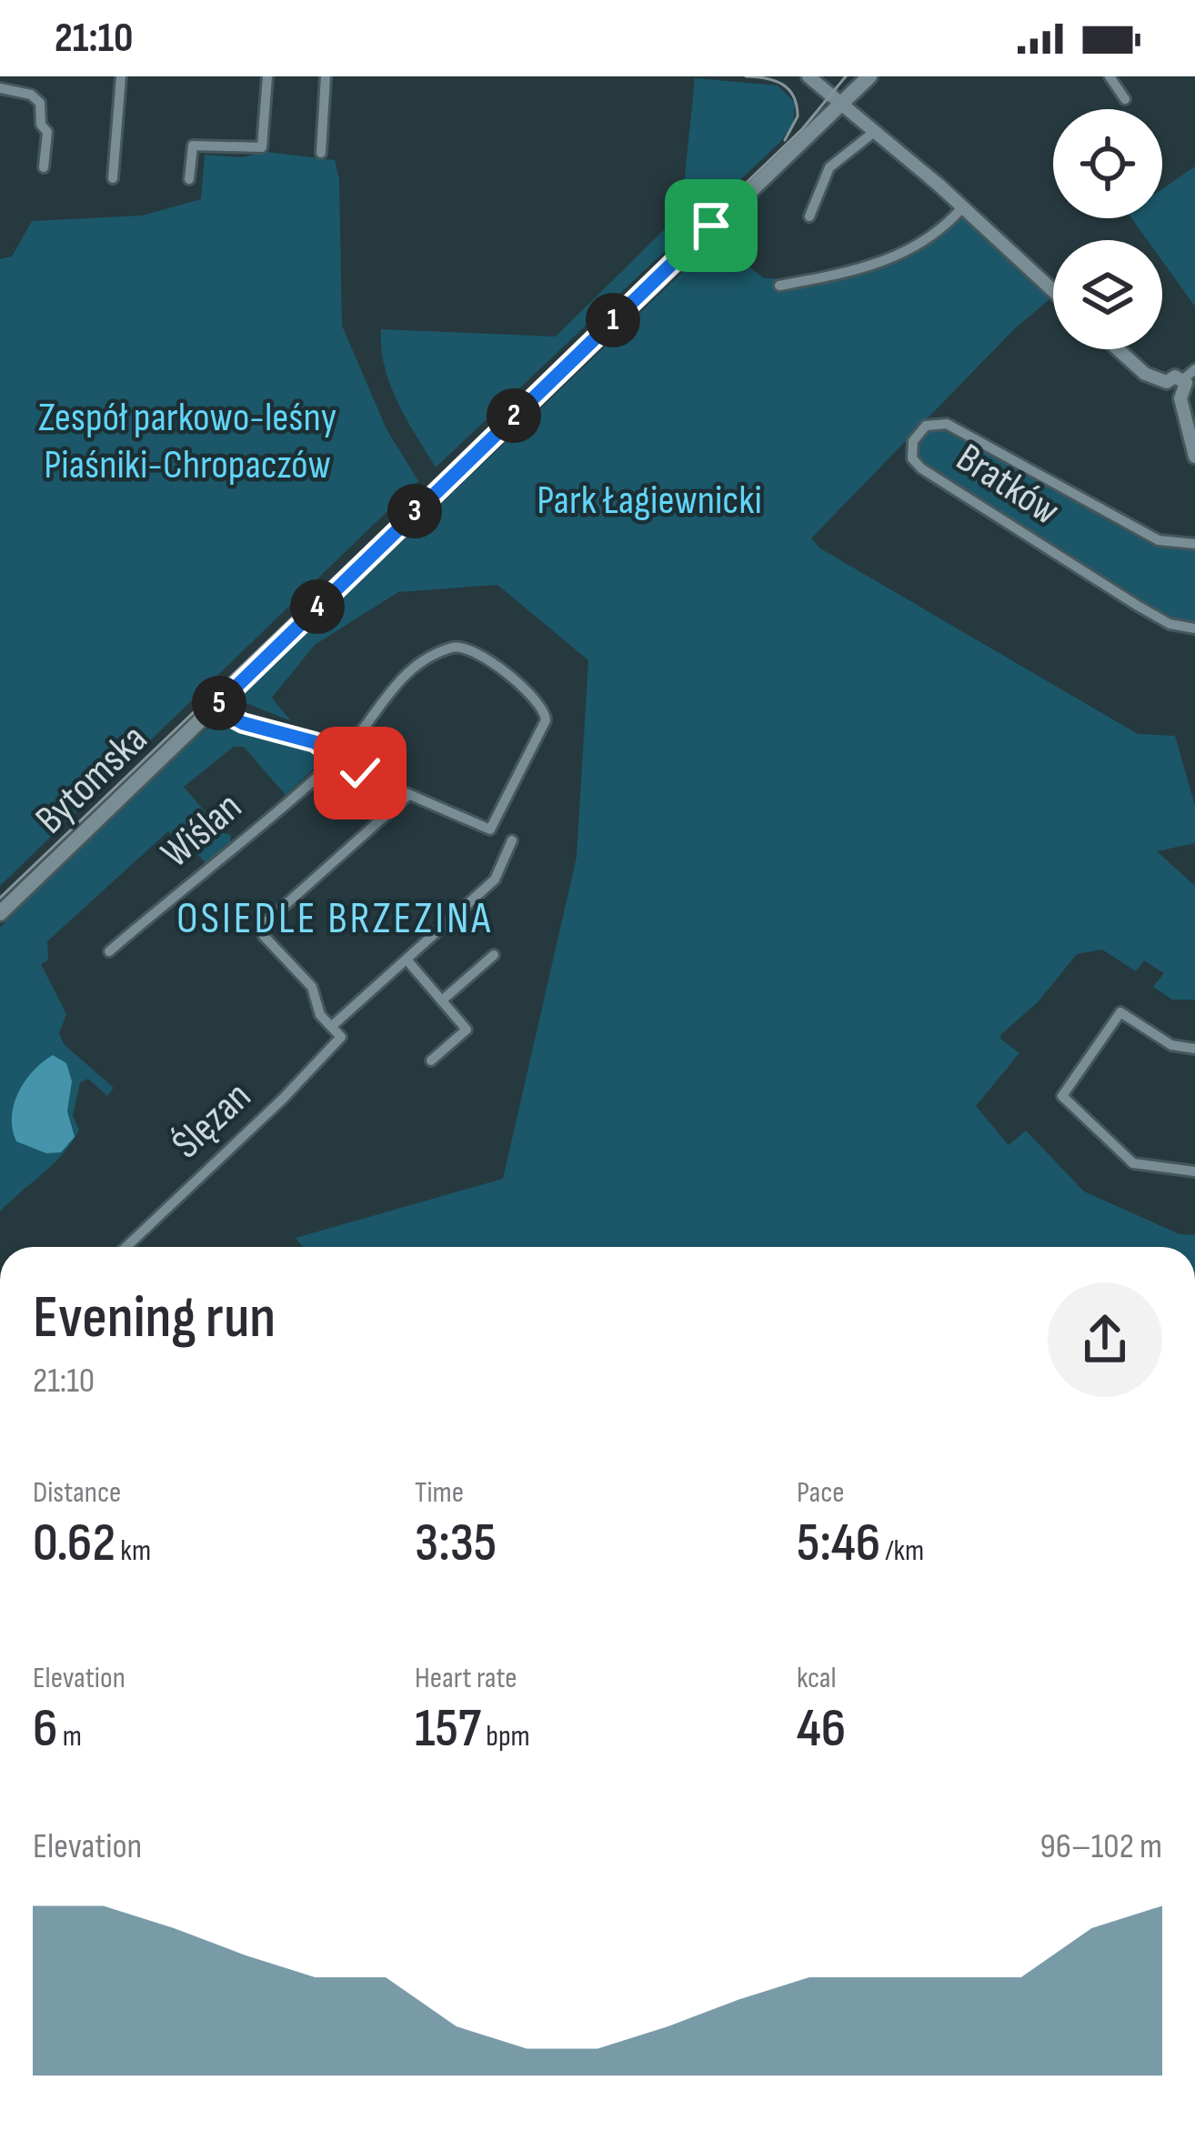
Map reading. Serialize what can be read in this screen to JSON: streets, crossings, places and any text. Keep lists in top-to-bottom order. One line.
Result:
{"streets":{"main road":["Bytomska"],"street":["Bratków","Wiślan","Ślęzan"]},"districts":["OSIEDLE BRZEZINA"],"parks":["Zespół parkowo-leśny Piaśniki-Chropaczów","Park Łagiewnicki"],"page":{"status":"21:10","pins":["1","2","3","4","5"],"heading":["Evening run","21:10"],"stats":[["Distance","0.62 km"],["Time","3:35"],["Pace","5:46 /km"],["Elevation","6 m"],["Heart rate","157 bpm"],["kcal","46"]],"chart":["Elevation","96–102 m"]}}
